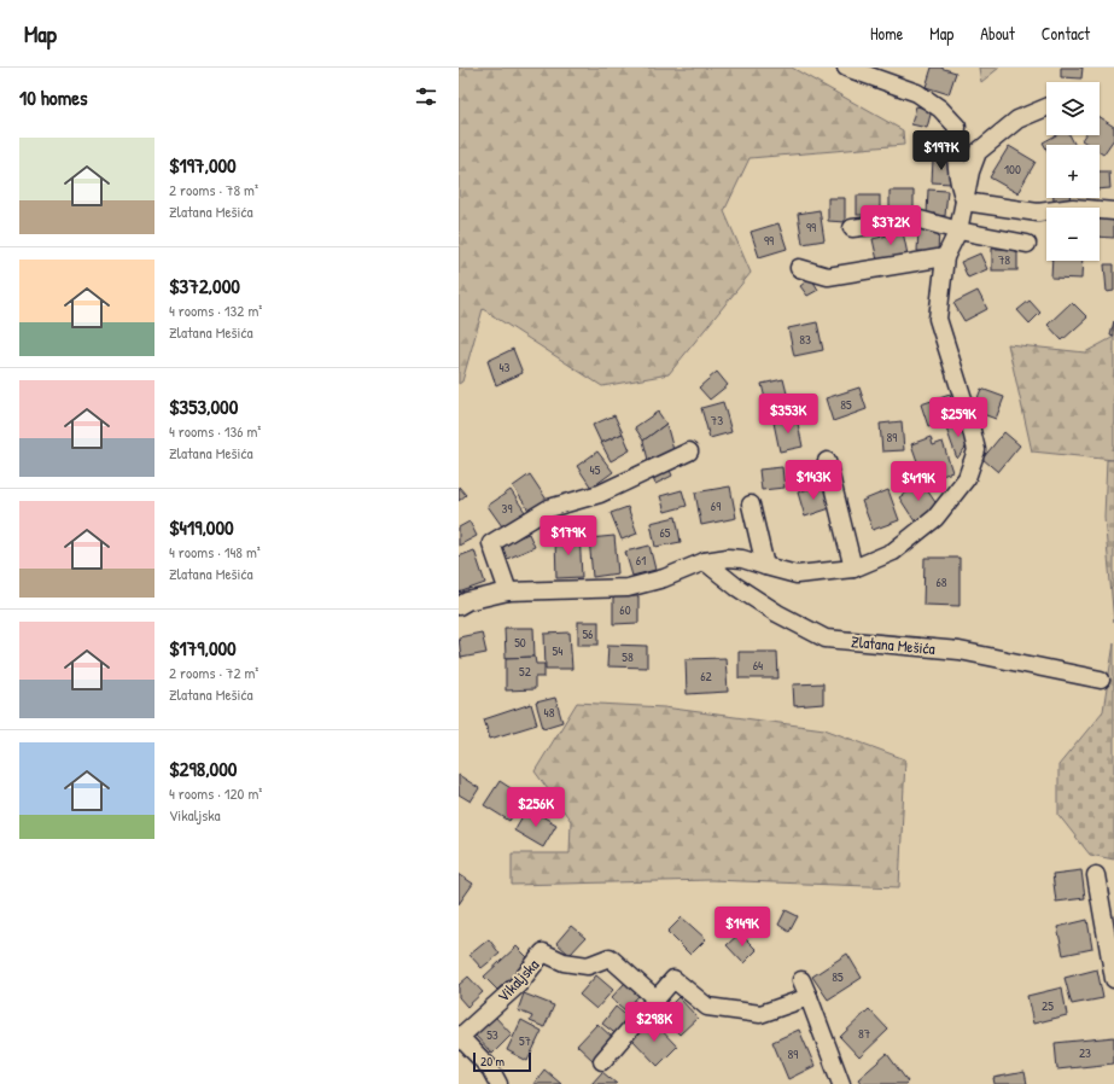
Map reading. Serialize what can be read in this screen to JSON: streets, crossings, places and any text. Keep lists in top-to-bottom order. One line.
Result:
{"streets":{"street":["Zlatana Mešića","Vikaljska"]},"house_numbers":["100","99","99","78","83","43","85","73","89","45","69","39","65","61","68","60","56","50","54","58","64","52","62","48","85","25","87","53","57","23","89"],"scale_bar":"20 m","page":{"header":"Map","nav":["Home","Map","About","Contact"],"heading":"10 homes","map_buttons":["+","−"],"list":[{"name":"$197,000","note":"2 rooms · 78 m² · Zlatana Mešića"},{"name":"$372,000","note":"4 rooms · 132 m² · Zlatana Mešića"},{"name":"$353,000","note":"4 rooms · 136 m² · Zlatana Mešića"},{"name":"$419,000","note":"4 rooms · 148 m² · Zlatana Mešića"},{"name":"$179,000","note":"2 rooms · 72 m² · Zlatana Mešića"},{"name":"$298,000","note":"4 rooms · 120 m² · Vikaljska"}],"price":["$197K","$372K","$353K","$259K","$143K","$419K","$179K","$256K","$149K","$298K"],"scale":"20 m"}}
